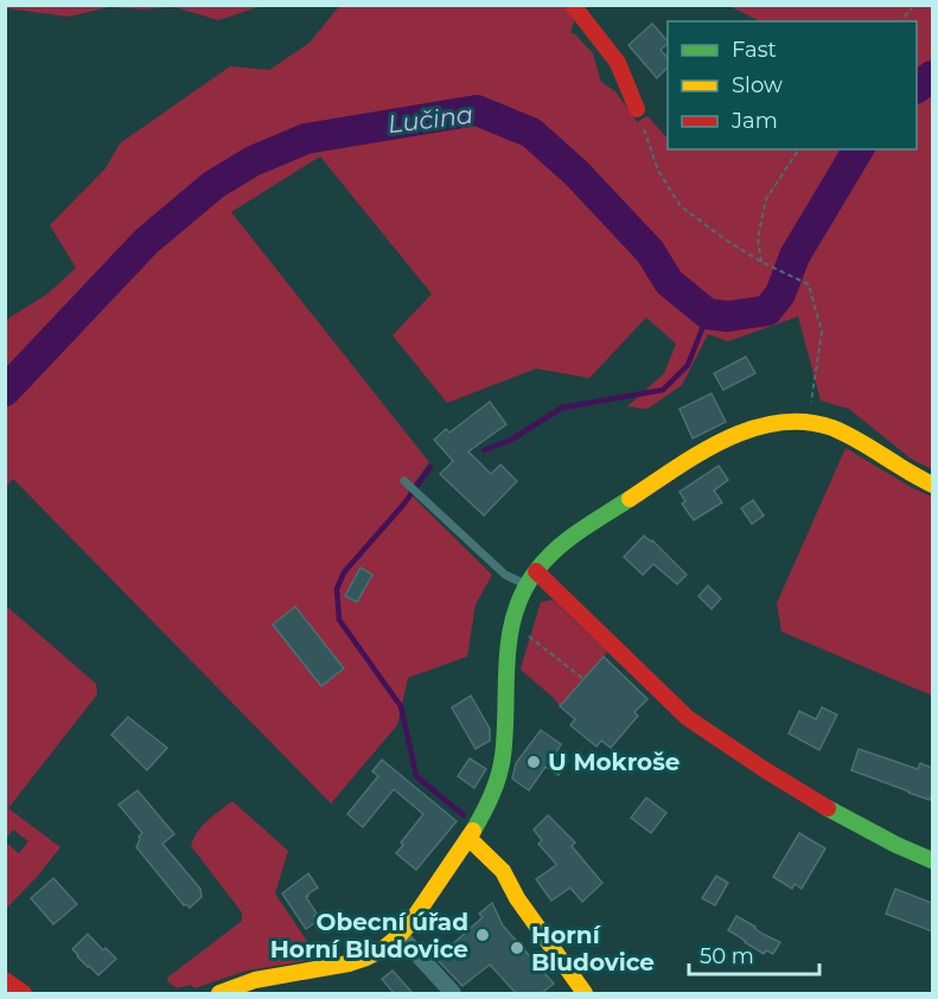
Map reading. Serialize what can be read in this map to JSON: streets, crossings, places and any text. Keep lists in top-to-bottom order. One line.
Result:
{"water":["Lučina"],"places":["U Mokroše","Obecní úřad Horní Bludovice","Horní Bludovice"],"legend":["Fast","Slow","Jam"],"scale_bar":"50 m"}
